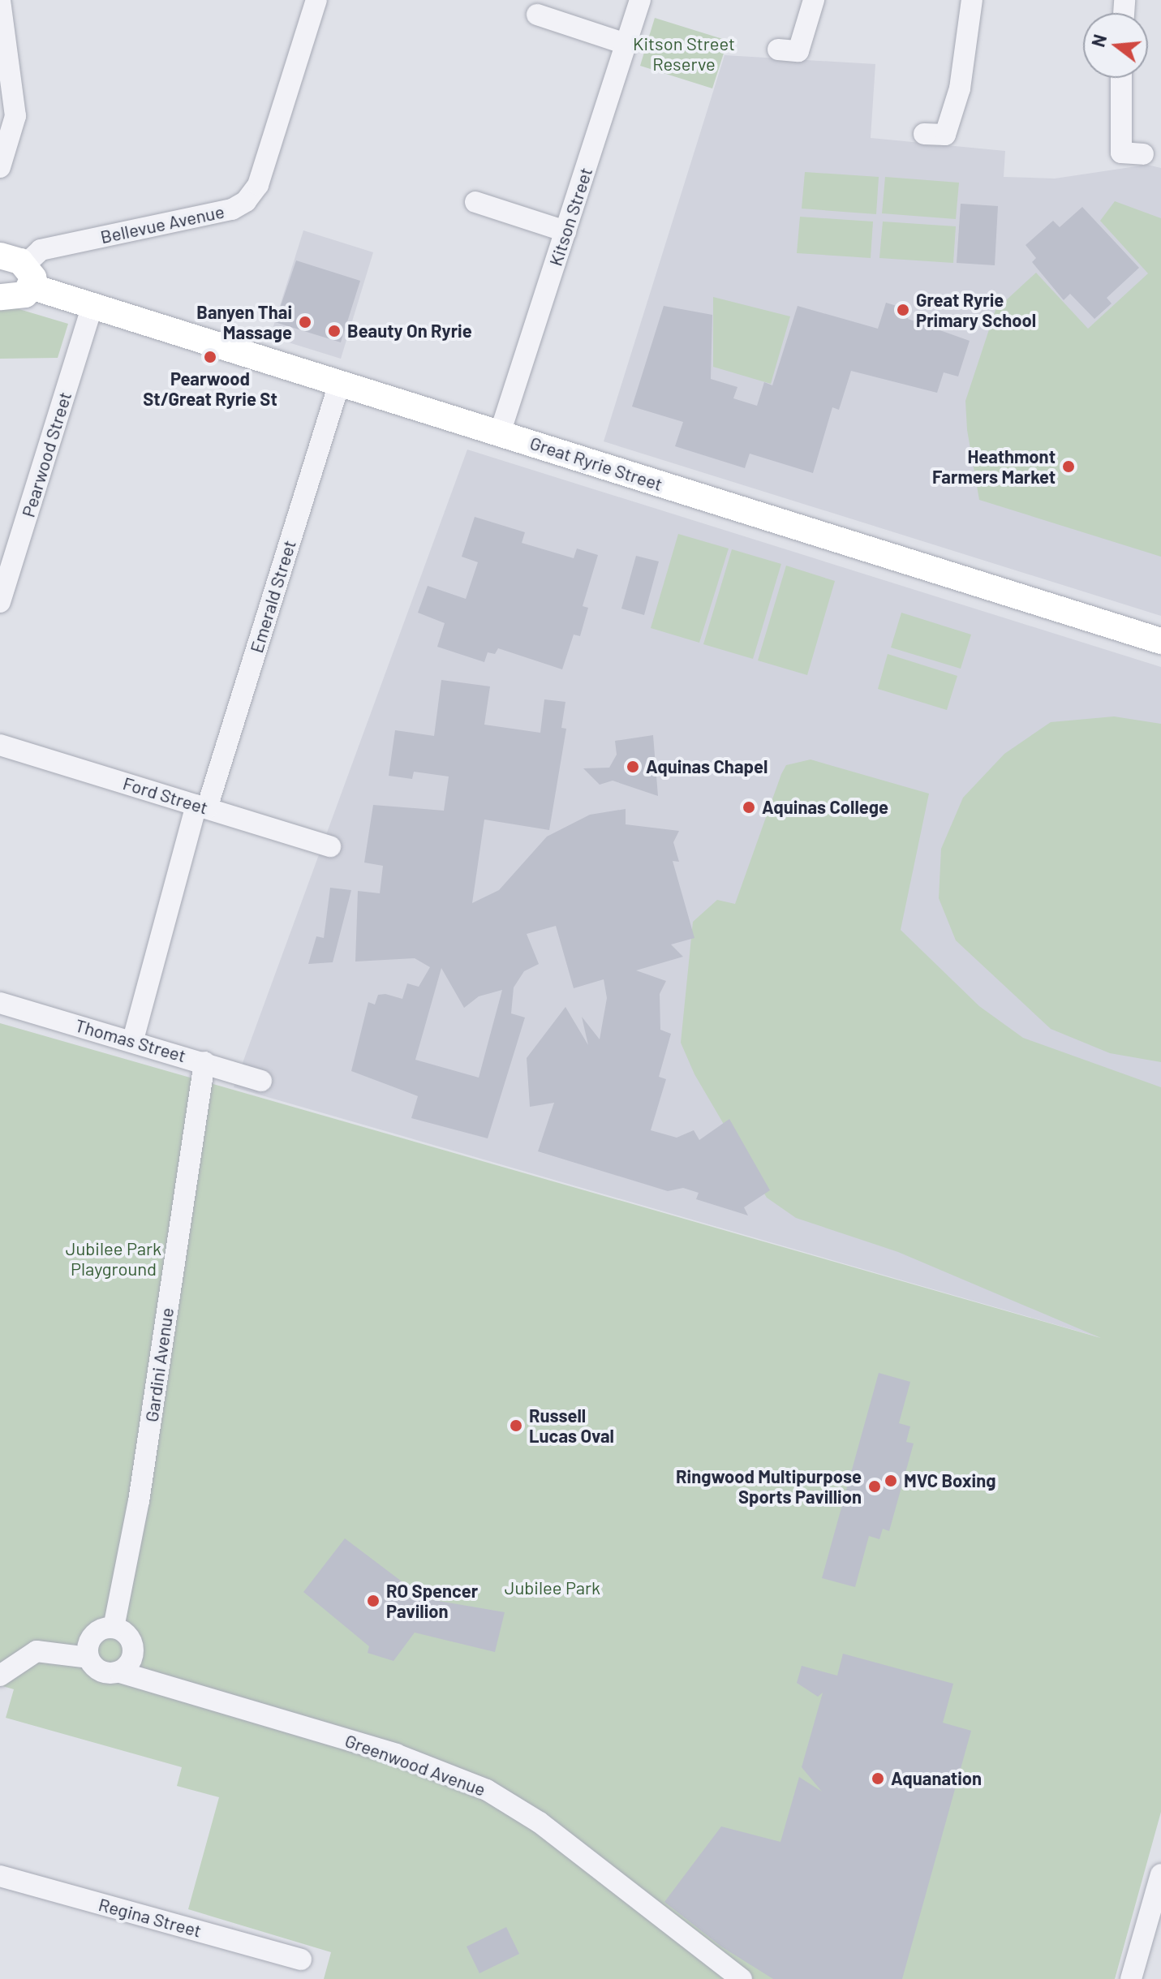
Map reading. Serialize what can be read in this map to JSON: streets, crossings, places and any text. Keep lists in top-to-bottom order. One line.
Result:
{"streets":{"main road":["Great Ryrie Street"],"street":["Kitson Street","Bellevue Avenue","Pearwood Street","Emerald Street","Ford Street","Thomas Street","Gardini Avenue","Greenwood Avenue","Regina Street"]},"crossings":[["Kitson Street","Great Ryrie Street"],["Bellevue Avenue","Great Ryrie Street"],["Pearwood Street","Great Ryrie Street"],["Great Ryrie Street","Emerald Street"],["Emerald Street","Ford Street"],["Emerald Street","Thomas Street"],["Thomas Street","Gardini Avenue"],["Gardini Avenue","Greenwood Avenue"]],"parks":["Kitson Street Reserve","Jubilee Park Playground","Jubilee Park"],"places":["Great Ryrie Primary School","Banyen Thai Massage","Beauty On Ryrie","Pearwood St/Great Ryrie St","Heathmont Farmers Market","Aquinas Chapel","Aquinas College","Russell Lucas Oval","MVC Boxing","Ringwood Multipurpose Sports Pavillion","RO Spencer Pavilion","Aquanation"],"north":"left"}
